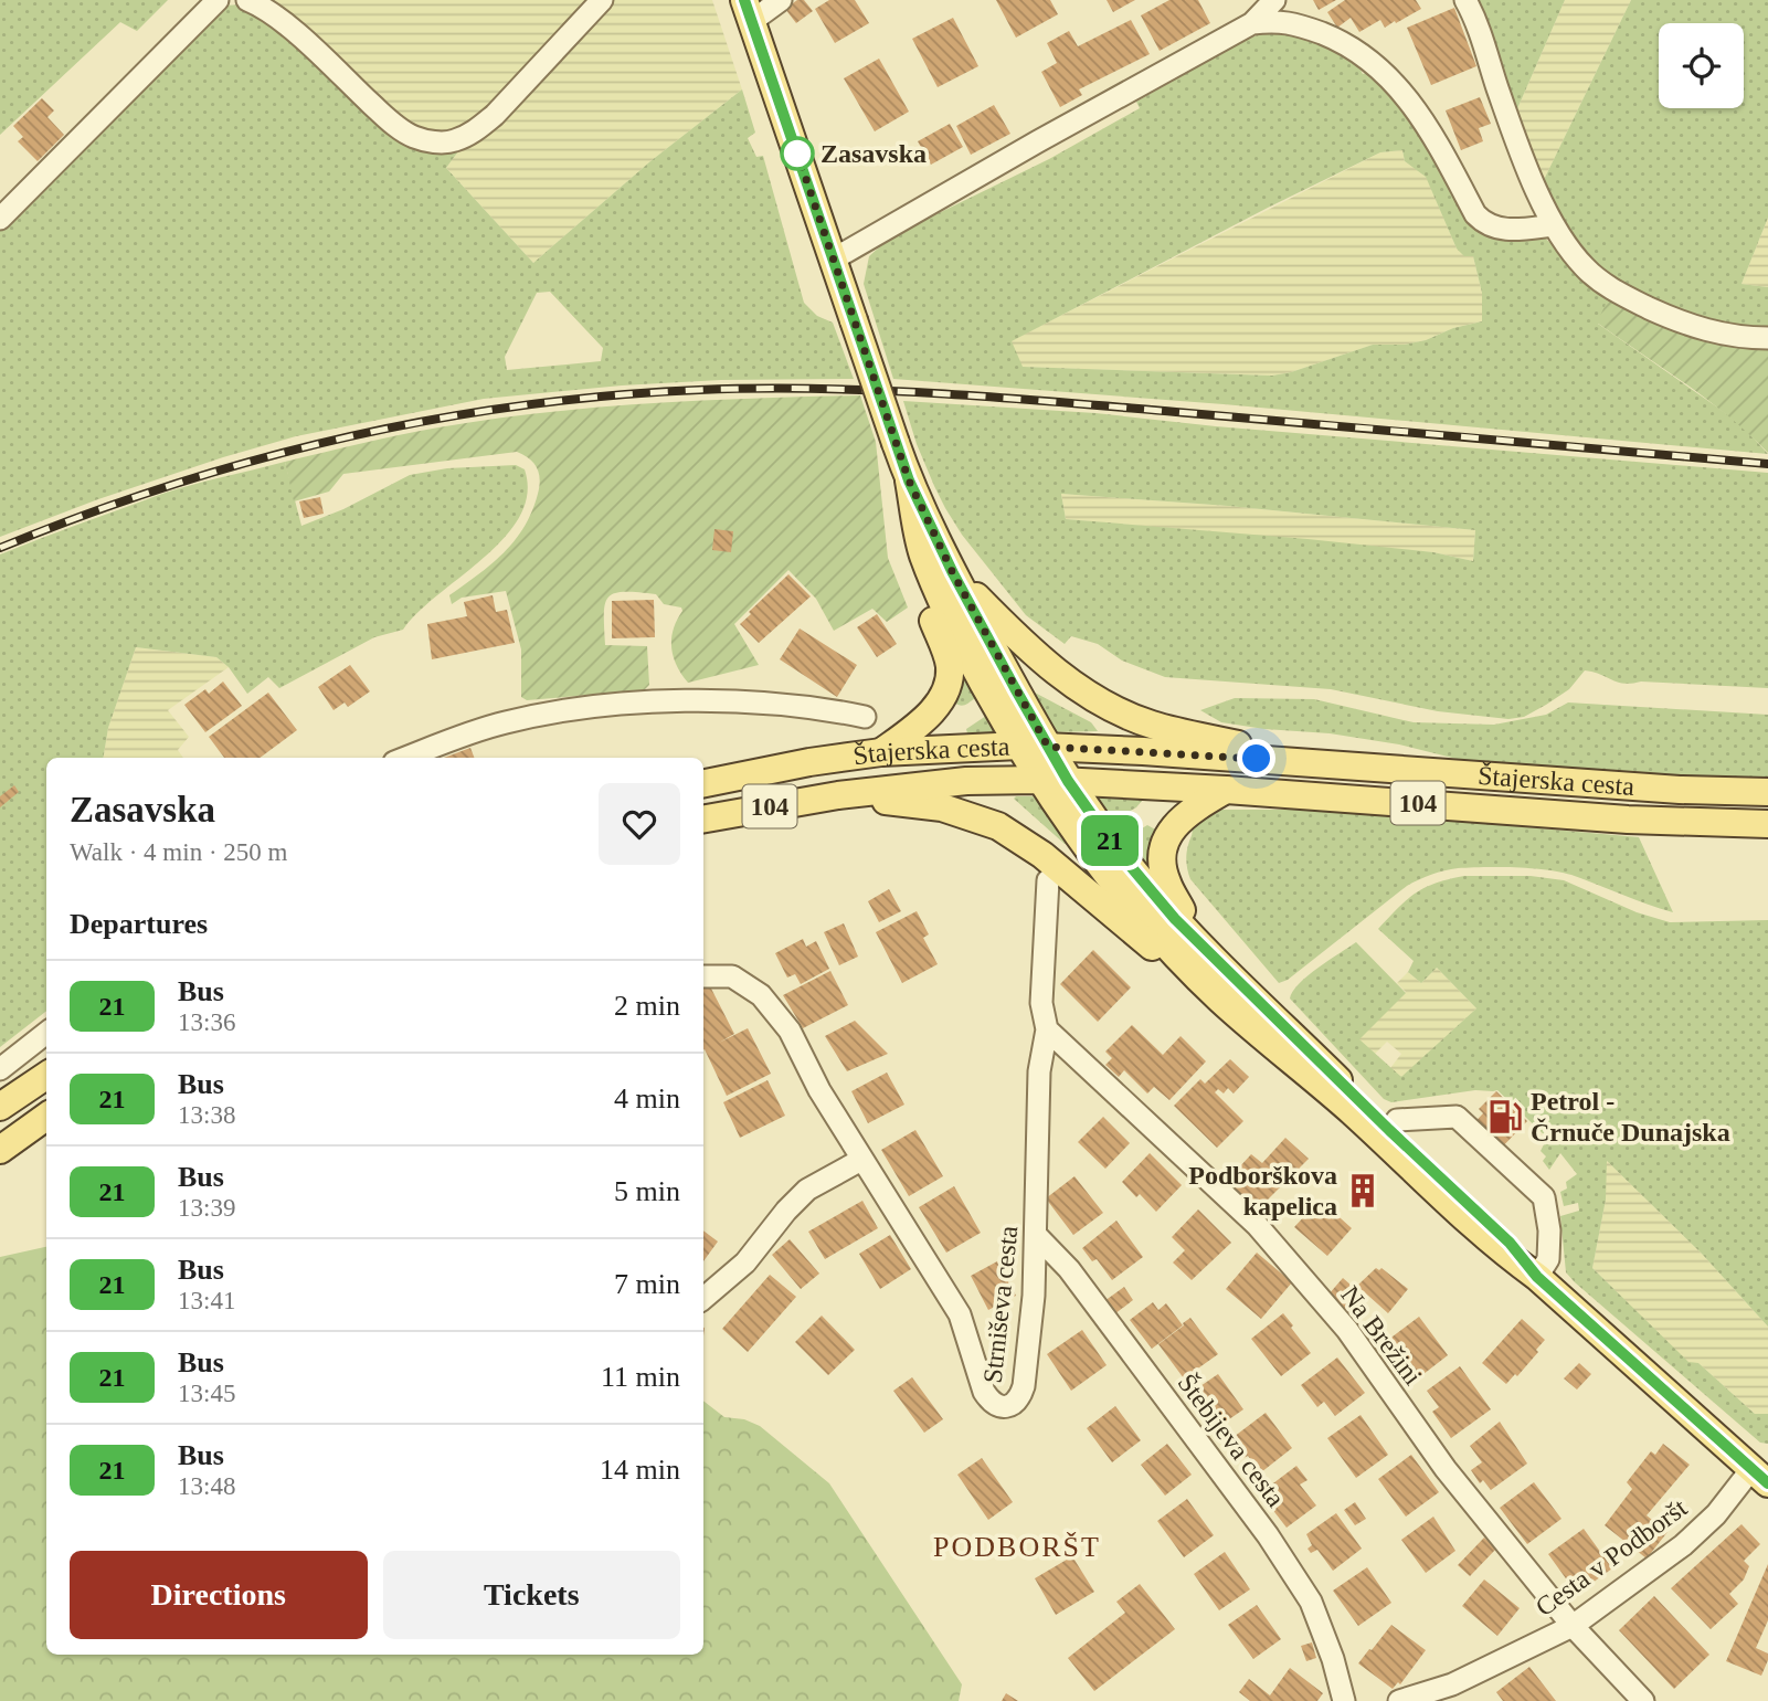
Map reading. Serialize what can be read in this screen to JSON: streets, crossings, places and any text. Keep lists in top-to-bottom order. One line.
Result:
{"streets":{"main road":["Štajerska cesta","104"],"street":["Strniševa cesta","Na Brežini","Štebijeva cesta","Cesta v Podboršt"]},"crossings":[["Strniševa cesta","Na Brežini"],["Strniševa cesta","Štebijeva cesta"],["Na Brežini","Cesta v Podboršt"]],"districts":["PODBORŠT"],"places":{"other":["Zasavska"],"fuel station":["Petrol - Črnuče Dunajska"],"building":["Podborškova kapelica"]},"lines":["bus line 21"],"page":{"on_map":"21","heading":[["Zasavska","Walk · 4 min · 250 m"],"Departures"],"list":[{"mark":"21","name":"Bus","note":"13:36","value":"2 min"},{"mark":"21","name":"Bus","note":"13:38","value":"4 min"},{"mark":"21","name":"Bus","note":"13:39","value":"5 min"},{"mark":"21","name":"Bus","note":"13:41","value":"7 min"},{"mark":"21","name":"Bus","note":"13:45","value":"11 min"},{"mark":"21","name":"Bus","note":"13:48","value":"14 min"}],"buttons":["Directions","Tickets"]}}
